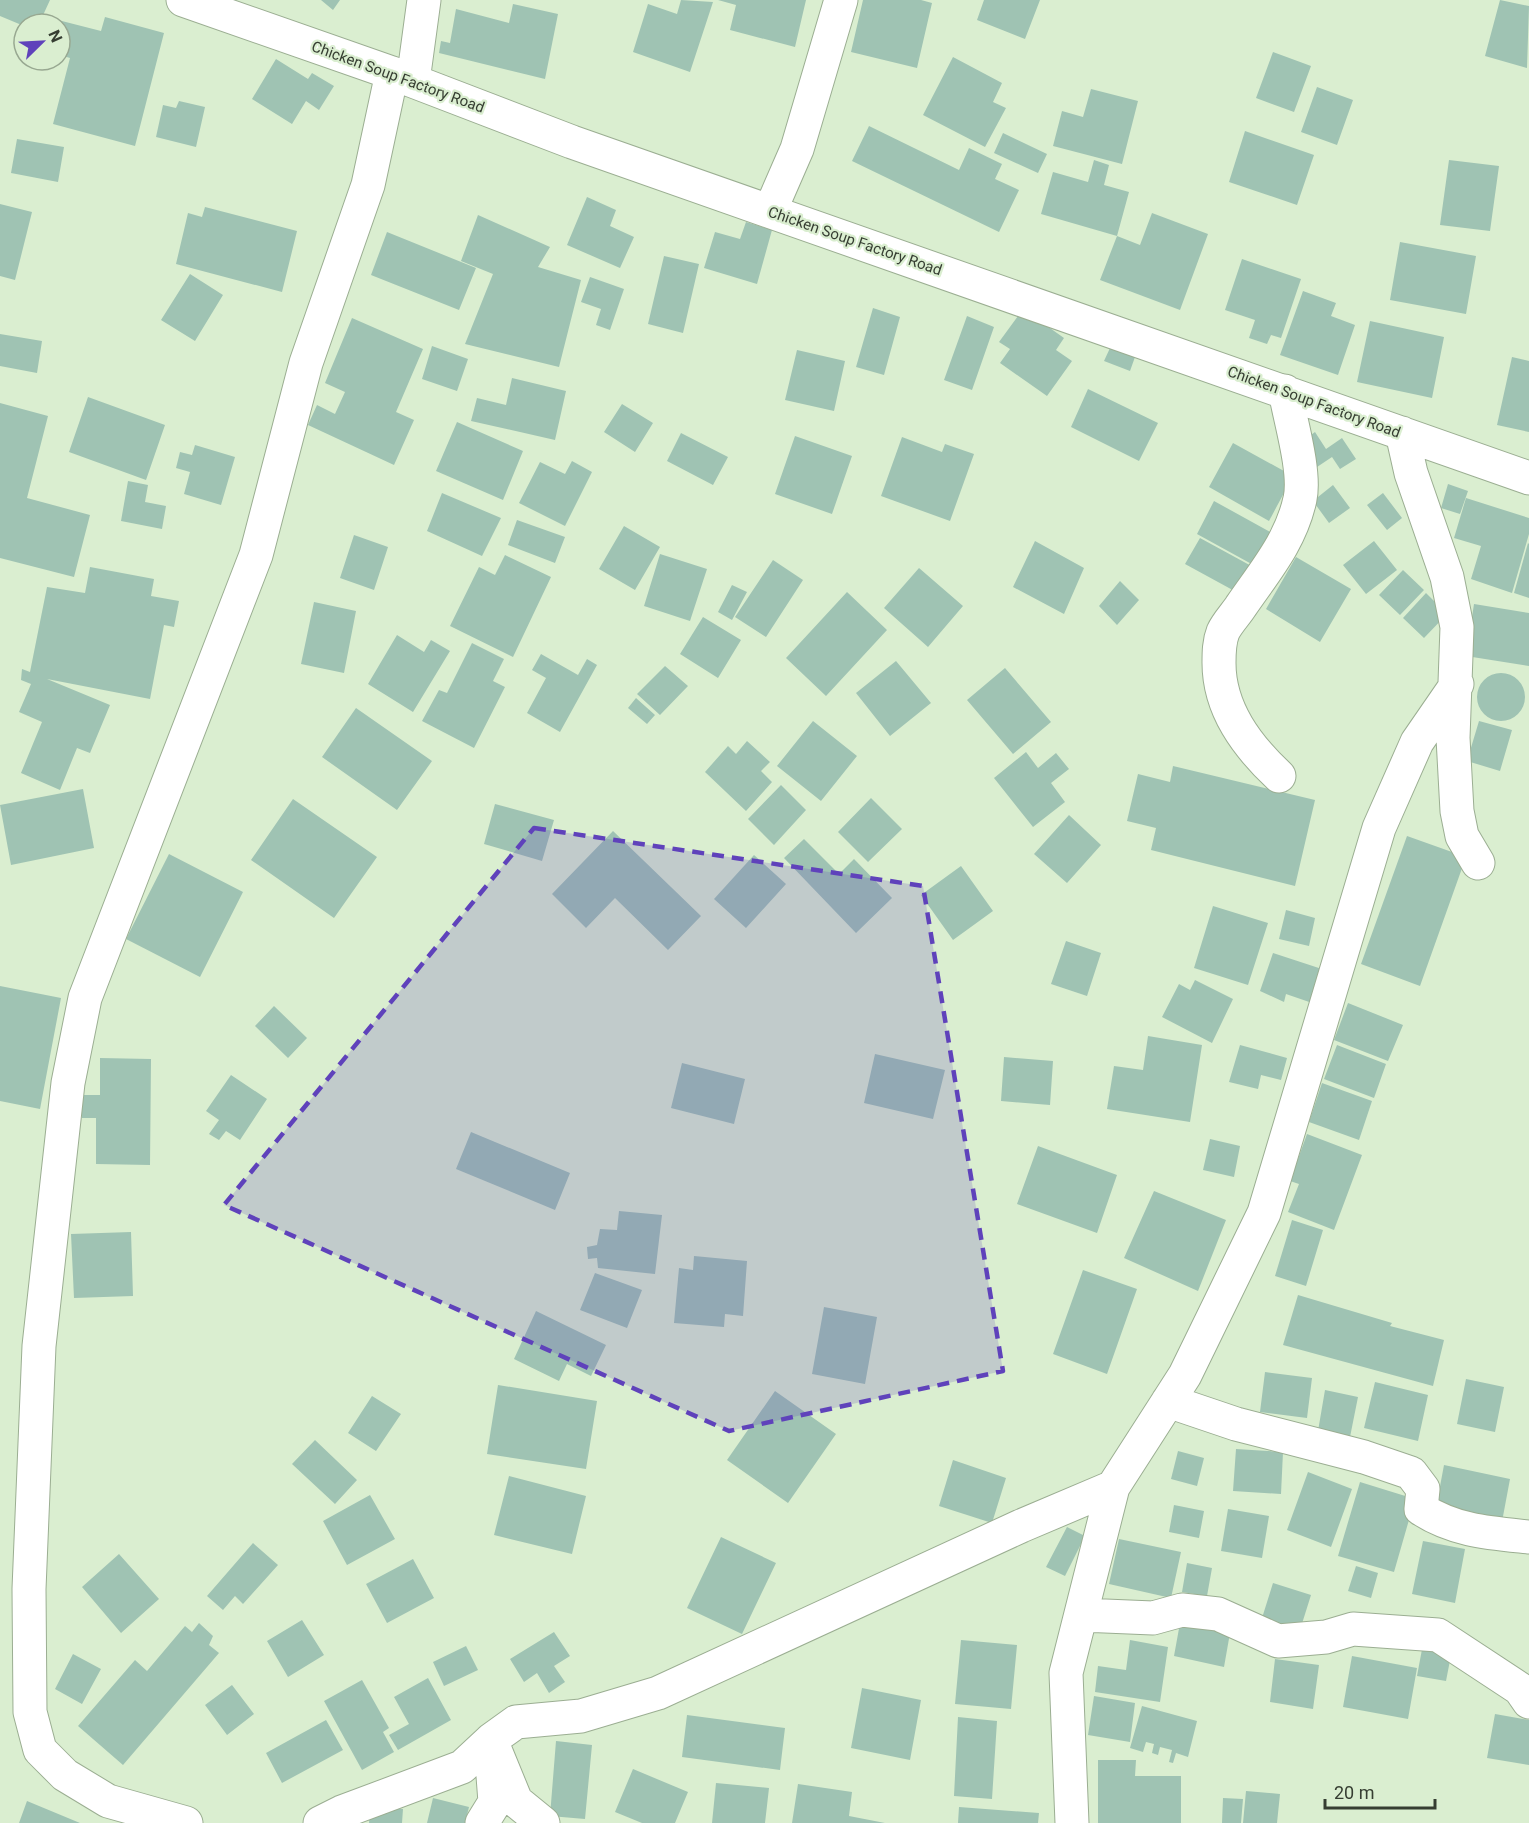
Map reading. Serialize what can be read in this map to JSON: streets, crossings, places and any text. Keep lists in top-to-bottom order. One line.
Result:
{"streets":{"street":["Chicken Soup Factory Road"]},"scale_bar":"20 m","north":"top right"}
